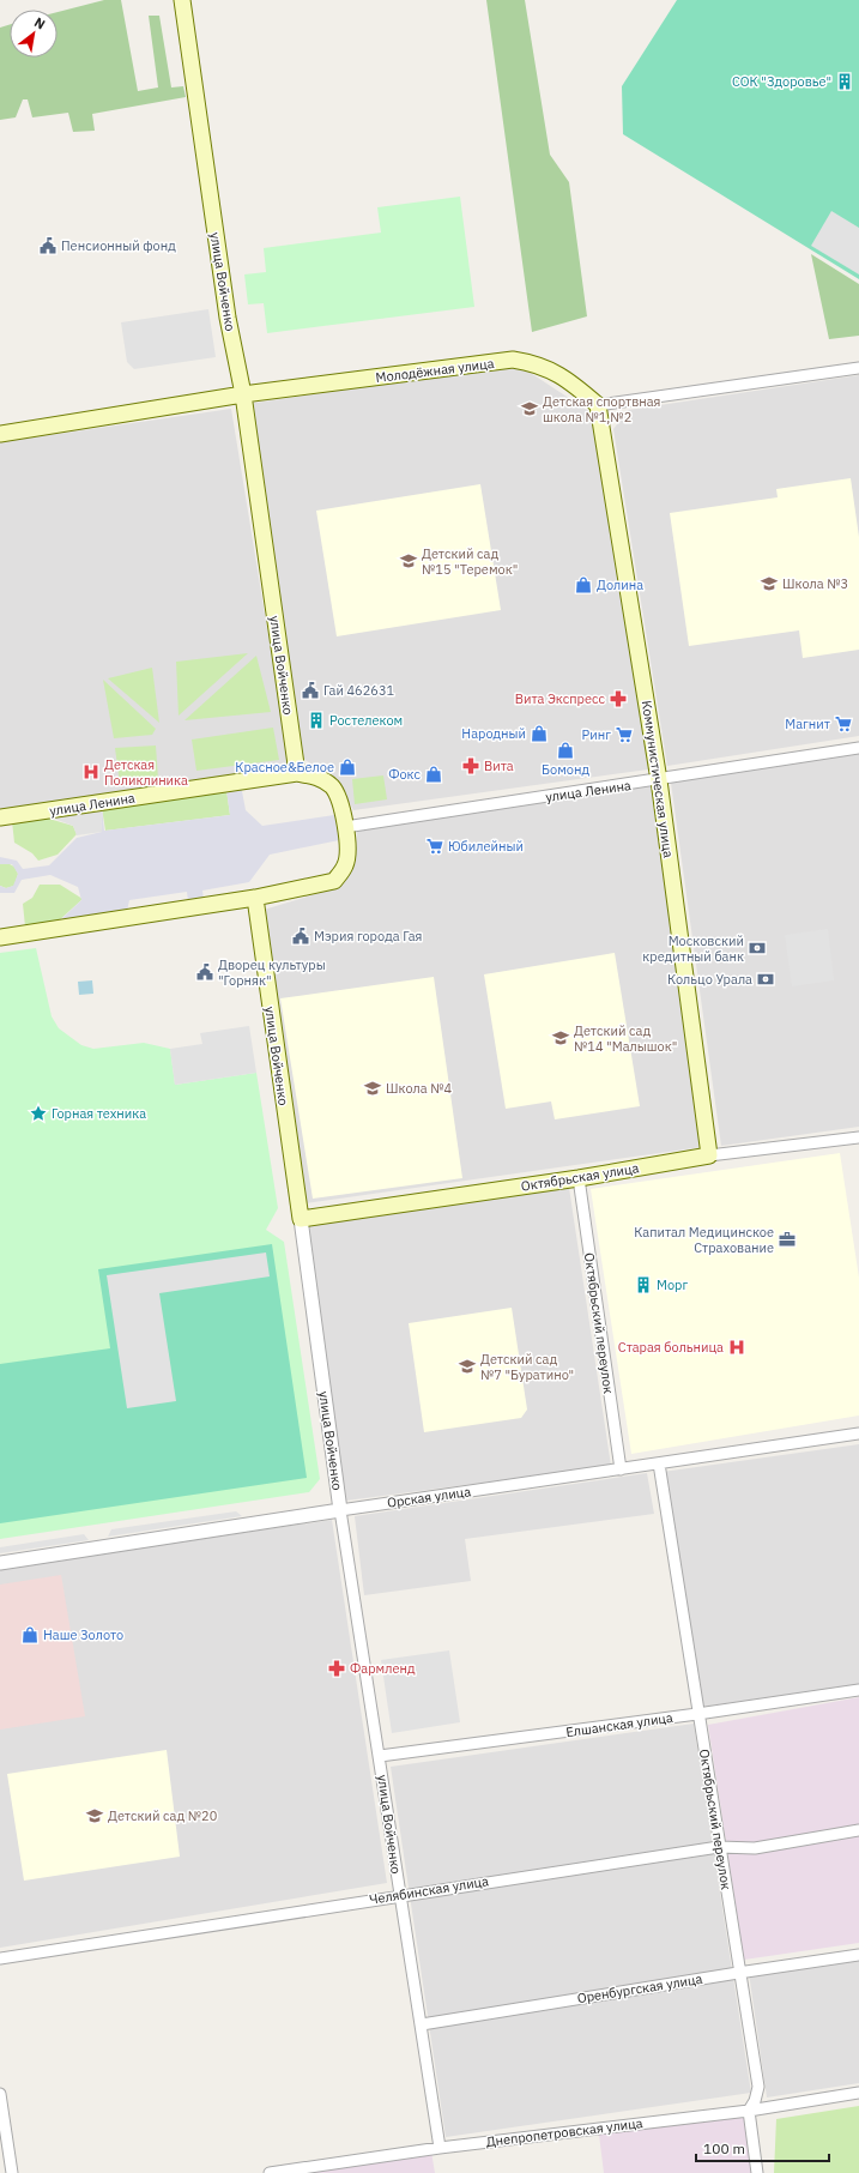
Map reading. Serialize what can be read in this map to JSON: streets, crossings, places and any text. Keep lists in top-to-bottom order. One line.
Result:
{"streets":{"main road":["улица Войченко","Молодёжная улица","Коммунистическая улица","улица Ленина","Октябрьская улица"],"street":["Октябрьский переулок","Орская улица","Елшанская улица","Челябинская улица","Оренбургская улица","Днепропетровская улица"]},"crossings":[["улица Войченко","Молодёжная улица"],["улица Войченко","улица Ленина"],["улица Войченко","Октябрьская улица"],["улица Войченко","Орская улица"],["улица Войченко","Елшанская улица"],["улица Войченко","Челябинская улица"],["улица Войченко","Оренбургская улица"],["улица Войченко","Днепропетровская улица"],["Молодёжная улица","Коммунистическая улица"],["Коммунистическая улица","улица Ленина"],["Коммунистическая улица","Октябрьская улица"],["Октябрьская улица","Октябрьский переулок"],["Октябрьский переулок","Орская улица"],["Октябрьский переулок","Елшанская улица"],["Октябрьский переулок","Челябинская улица"],["Октябрьский переулок","Оренбургская улица"],["Октябрьский переулок","Днепропетровская улица"]],"places":{"building":["СОК \"Здоровье\"","Ростелеком","Морг"],"public building":["Пенсионный фонд","Гай 462631","Мэрия города Гая","Дворец культуры \"Горняк\""],"school or university":["Детская спортвная школа №1,№2","Детский сад №15 \"Теремок\"","Школа №3","Детский сад №14 \"Малышок\"","Школа №4","Детский сад №7 \"Буратино\"","Детский сад №20"],"shop":["Долина","Народный","Бомонд","Красное&Белое","Фокс","Наше Золото"],"pharmacy":["Вита Экспресс","Вита","Фармленд"],"supermarket":["Магнит","Ринг","Юбилейный"],"hospital":["Детская Поликлиника","Старая больница"],"bank":["Московский кредитный банк","Кольцо Урала"],"place":["Горная техника"],"office":["Капитал Медицинское Страхование"]},"scale_bar":"100 m","north":"top right"}
